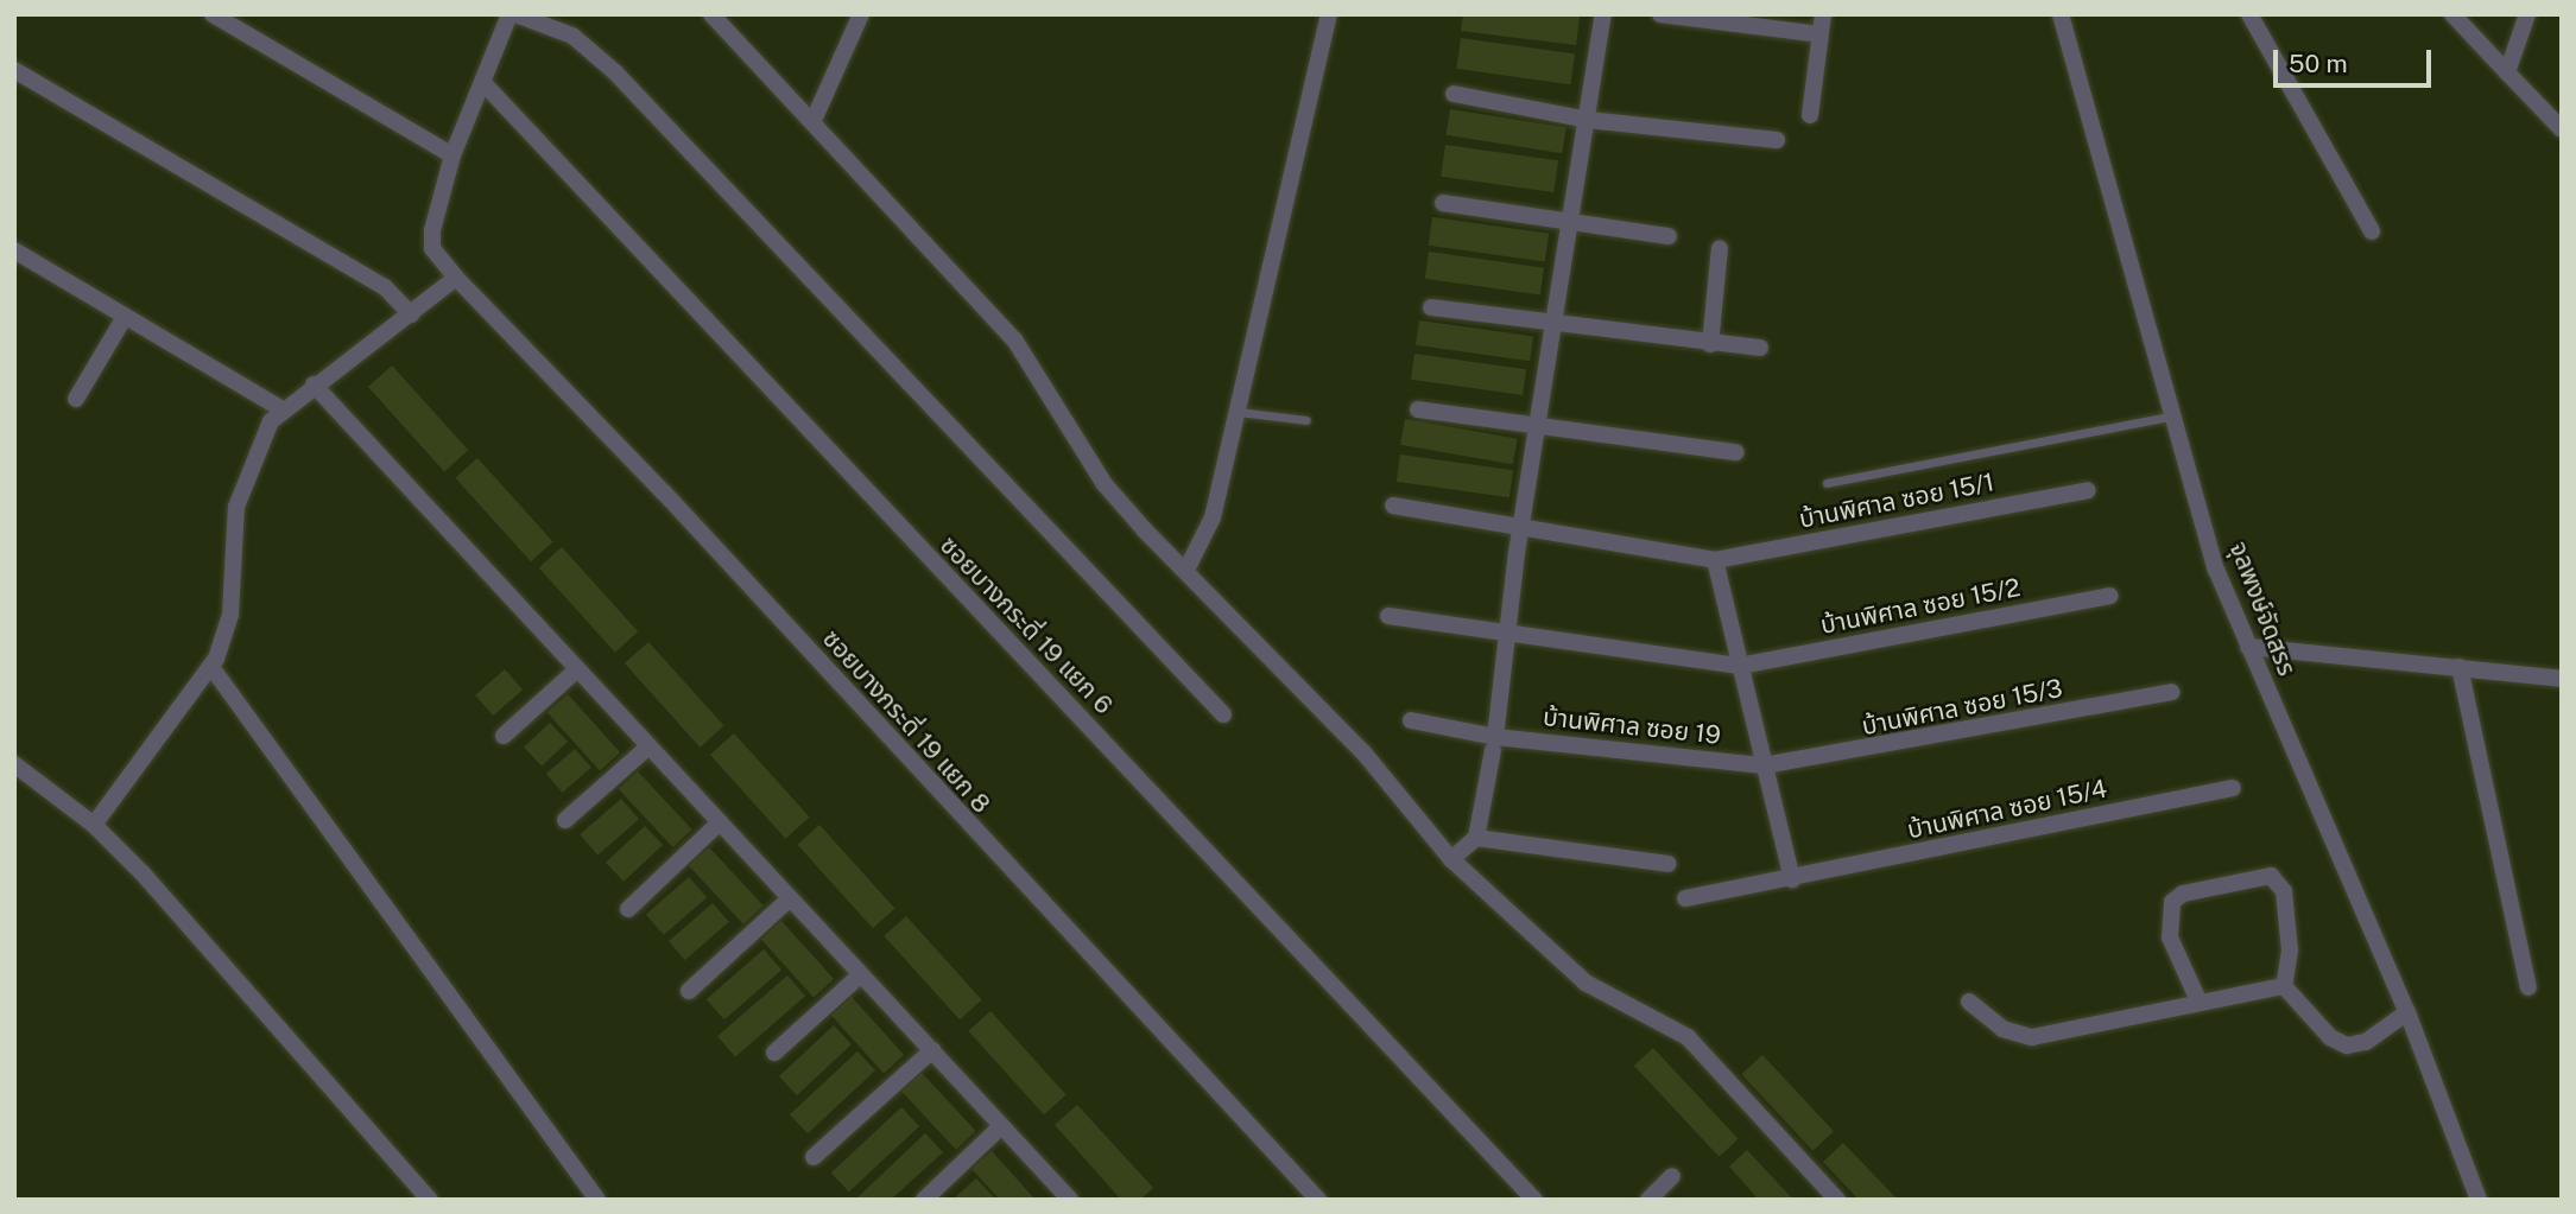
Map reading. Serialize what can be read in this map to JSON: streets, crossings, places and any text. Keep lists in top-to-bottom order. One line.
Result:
{"streets":{"street":["บ้านพิศาล ซอย 15/1","บ้านพิศาล ซอย 15/2","จุลพงษ์จัดสรร","ซอยบางกระดี่ 19 แยก 6","บ้านพิศาล ซอย 15/3","ซอยบางกระดี่ 19 แยก 8","บ้านพิศาล ซอย 19","บ้านพิศาล ซอย 15/4"]},"crossings":[["ซอยบางกระดี่ 19 แยก 6","ซอยบางกระดี่ 19 แยก 8"],["บ้านพิศาล ซอย 15/3","บ้านพิศาล ซอย 19"]],"scale_bar":"50 m"}
